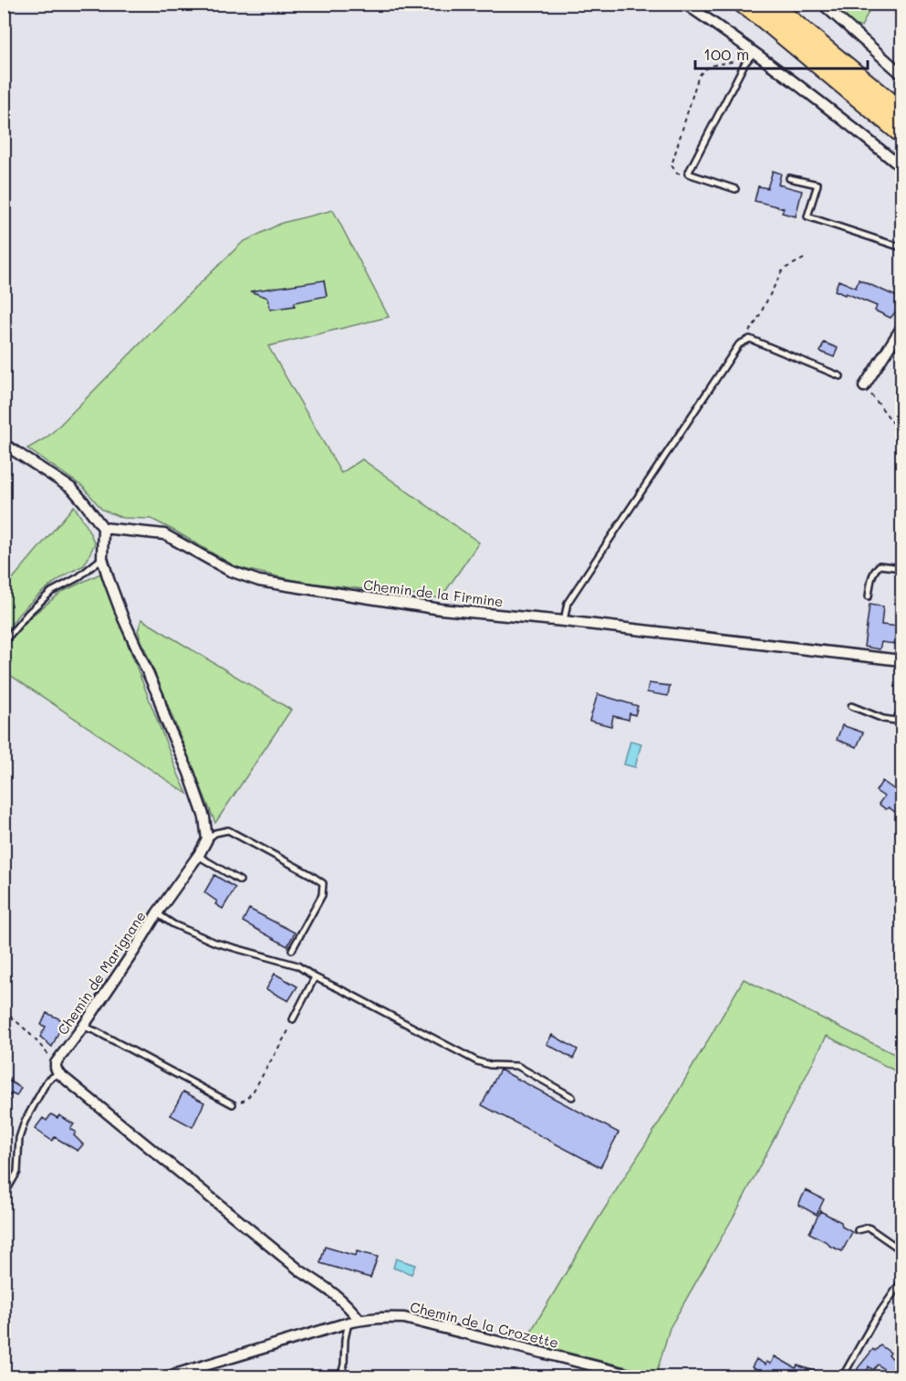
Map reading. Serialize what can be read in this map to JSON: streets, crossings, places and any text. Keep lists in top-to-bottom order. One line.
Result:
{"streets":{"street":["Chemin de la Firmine","Chemin de Marignane","Chemin de la Crozette"]},"scale_bar":"100 m"}
